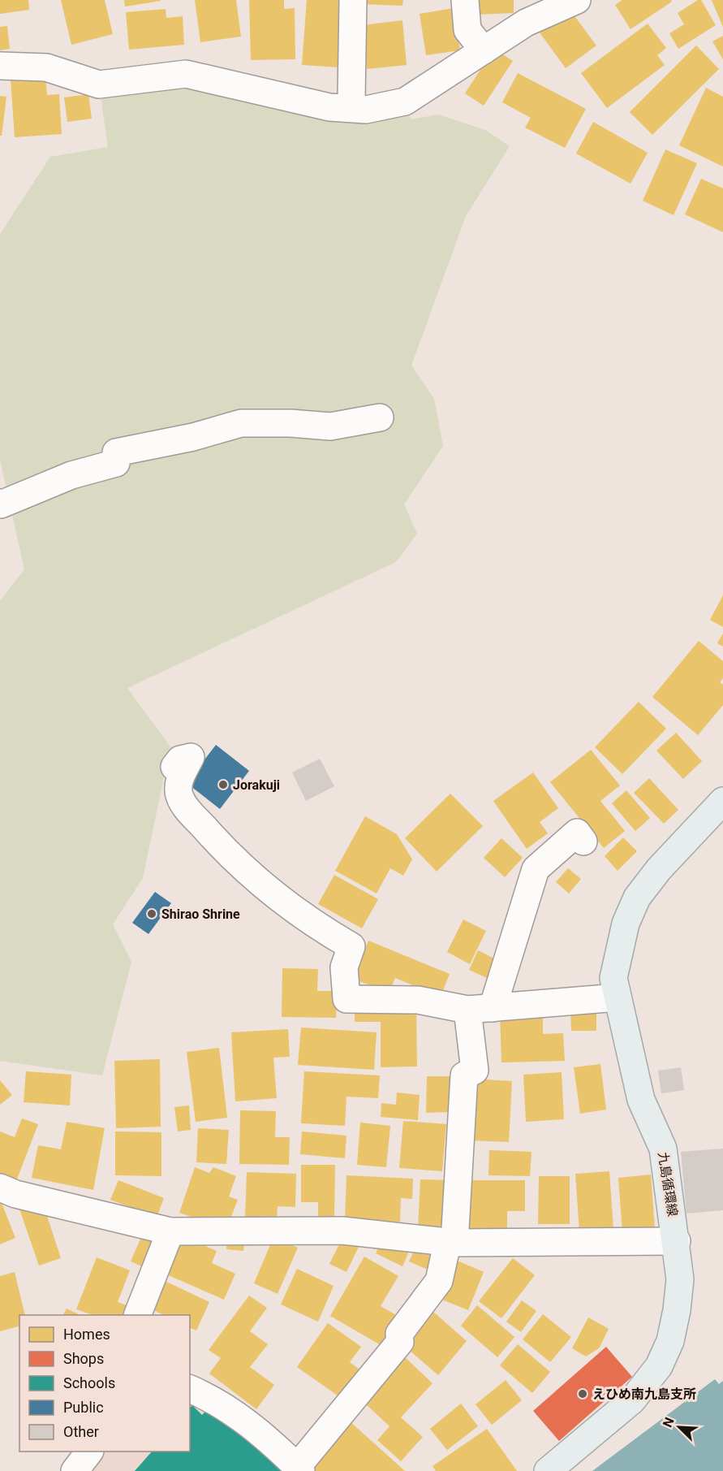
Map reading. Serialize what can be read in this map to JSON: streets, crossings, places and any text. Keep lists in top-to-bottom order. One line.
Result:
{"streets":{"main road":["九島循環線"]},"places":["Jorakuji","Shirao Shrine","えひめ南九島支所"],"legend":["Homes","Shops","Schools","Public","Other"],"north":"top left"}
